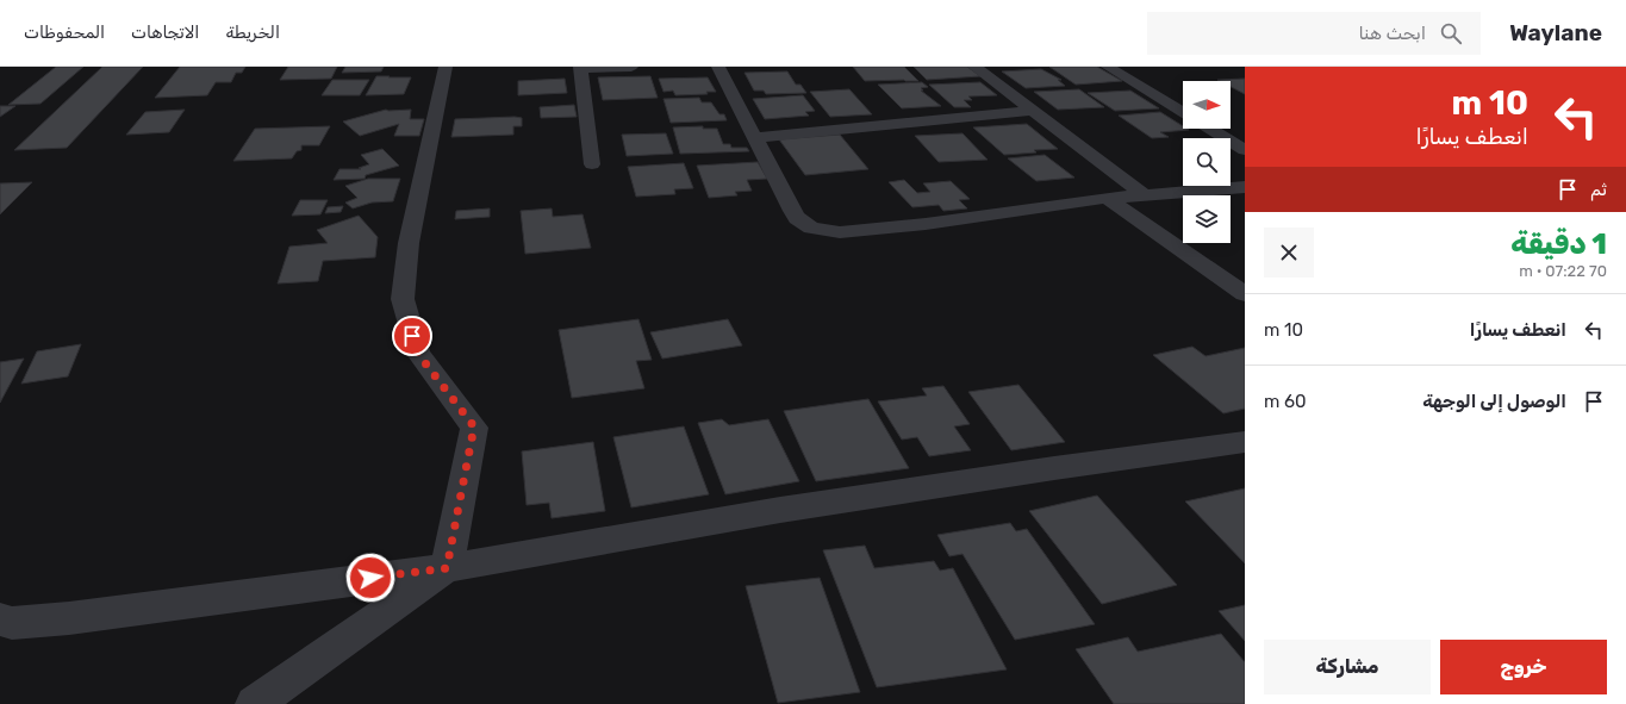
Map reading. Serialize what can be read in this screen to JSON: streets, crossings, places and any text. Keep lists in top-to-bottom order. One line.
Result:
{"north":"right","page":{"header":"Waylane","search":"ابحث هنا","nav":["الخريطة","الاتجاهات","المحفوظات"],"turn":["10 m","انعطف يسارًا"],"then":"ثم","heading":["1 دقيقة","70 m · 07:22"],"list":[{"name":"انعطف يسارًا","value":"10 m"},{"name":"الوصول إلى الوجهة","value":"60 m"}],"buttons":["خروج","مشاركة"]}}
